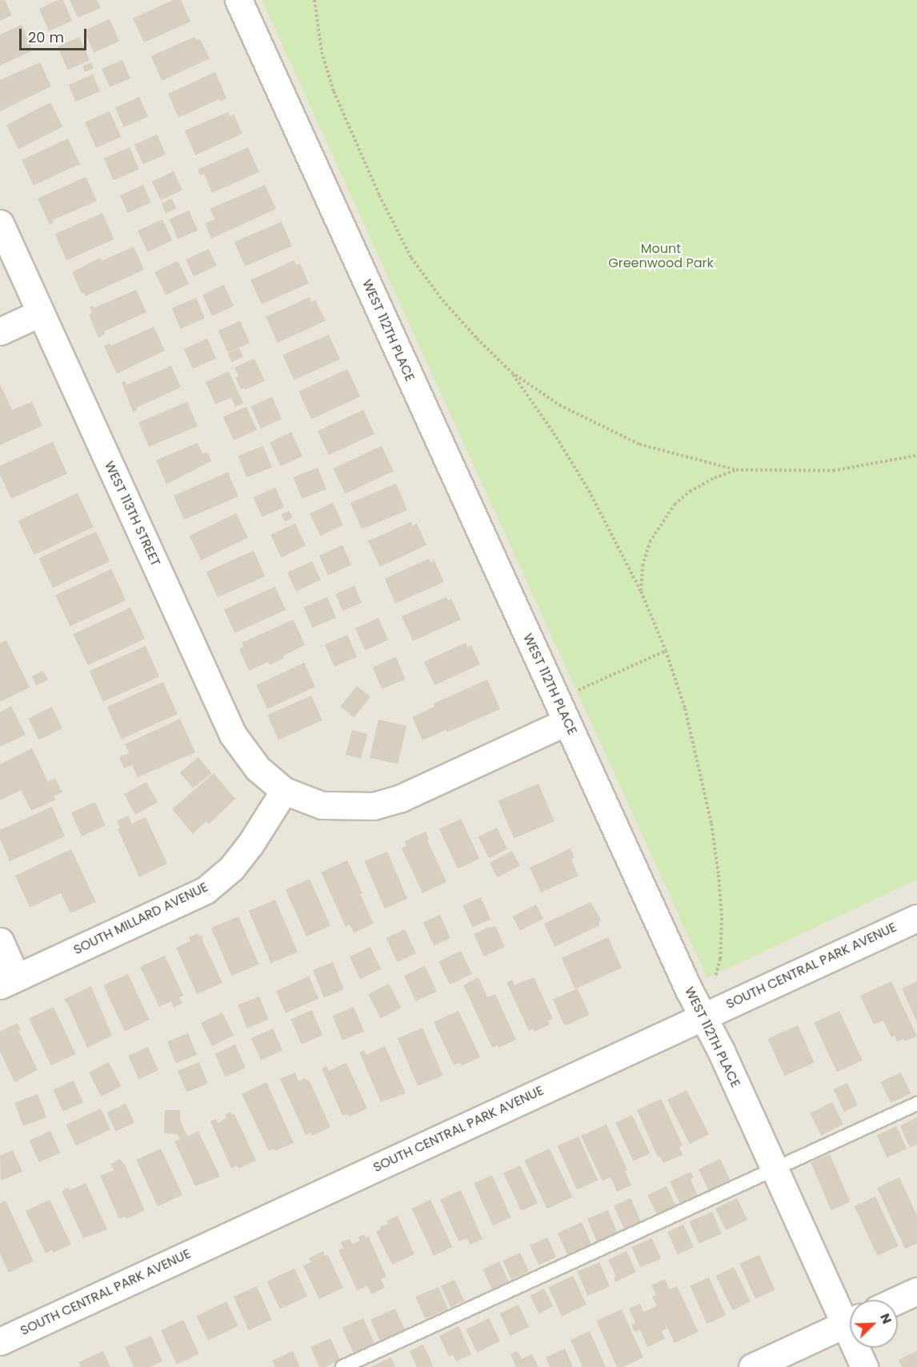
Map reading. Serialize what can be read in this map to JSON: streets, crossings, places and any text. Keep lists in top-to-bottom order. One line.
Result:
{"streets":{"street":["WEST 112TH PLACE","WEST 113TH STREET","SOUTH MILLARD AVENUE","SOUTH CENTRAL PARK AVENUE"]},"crossings":[["WEST 112TH PLACE","SOUTH CENTRAL PARK AVENUE"],["WEST 113TH STREET","SOUTH MILLARD AVENUE"]],"parks":["Mount Greenwood Park"],"scale_bar":"20 m","north":"top right"}
